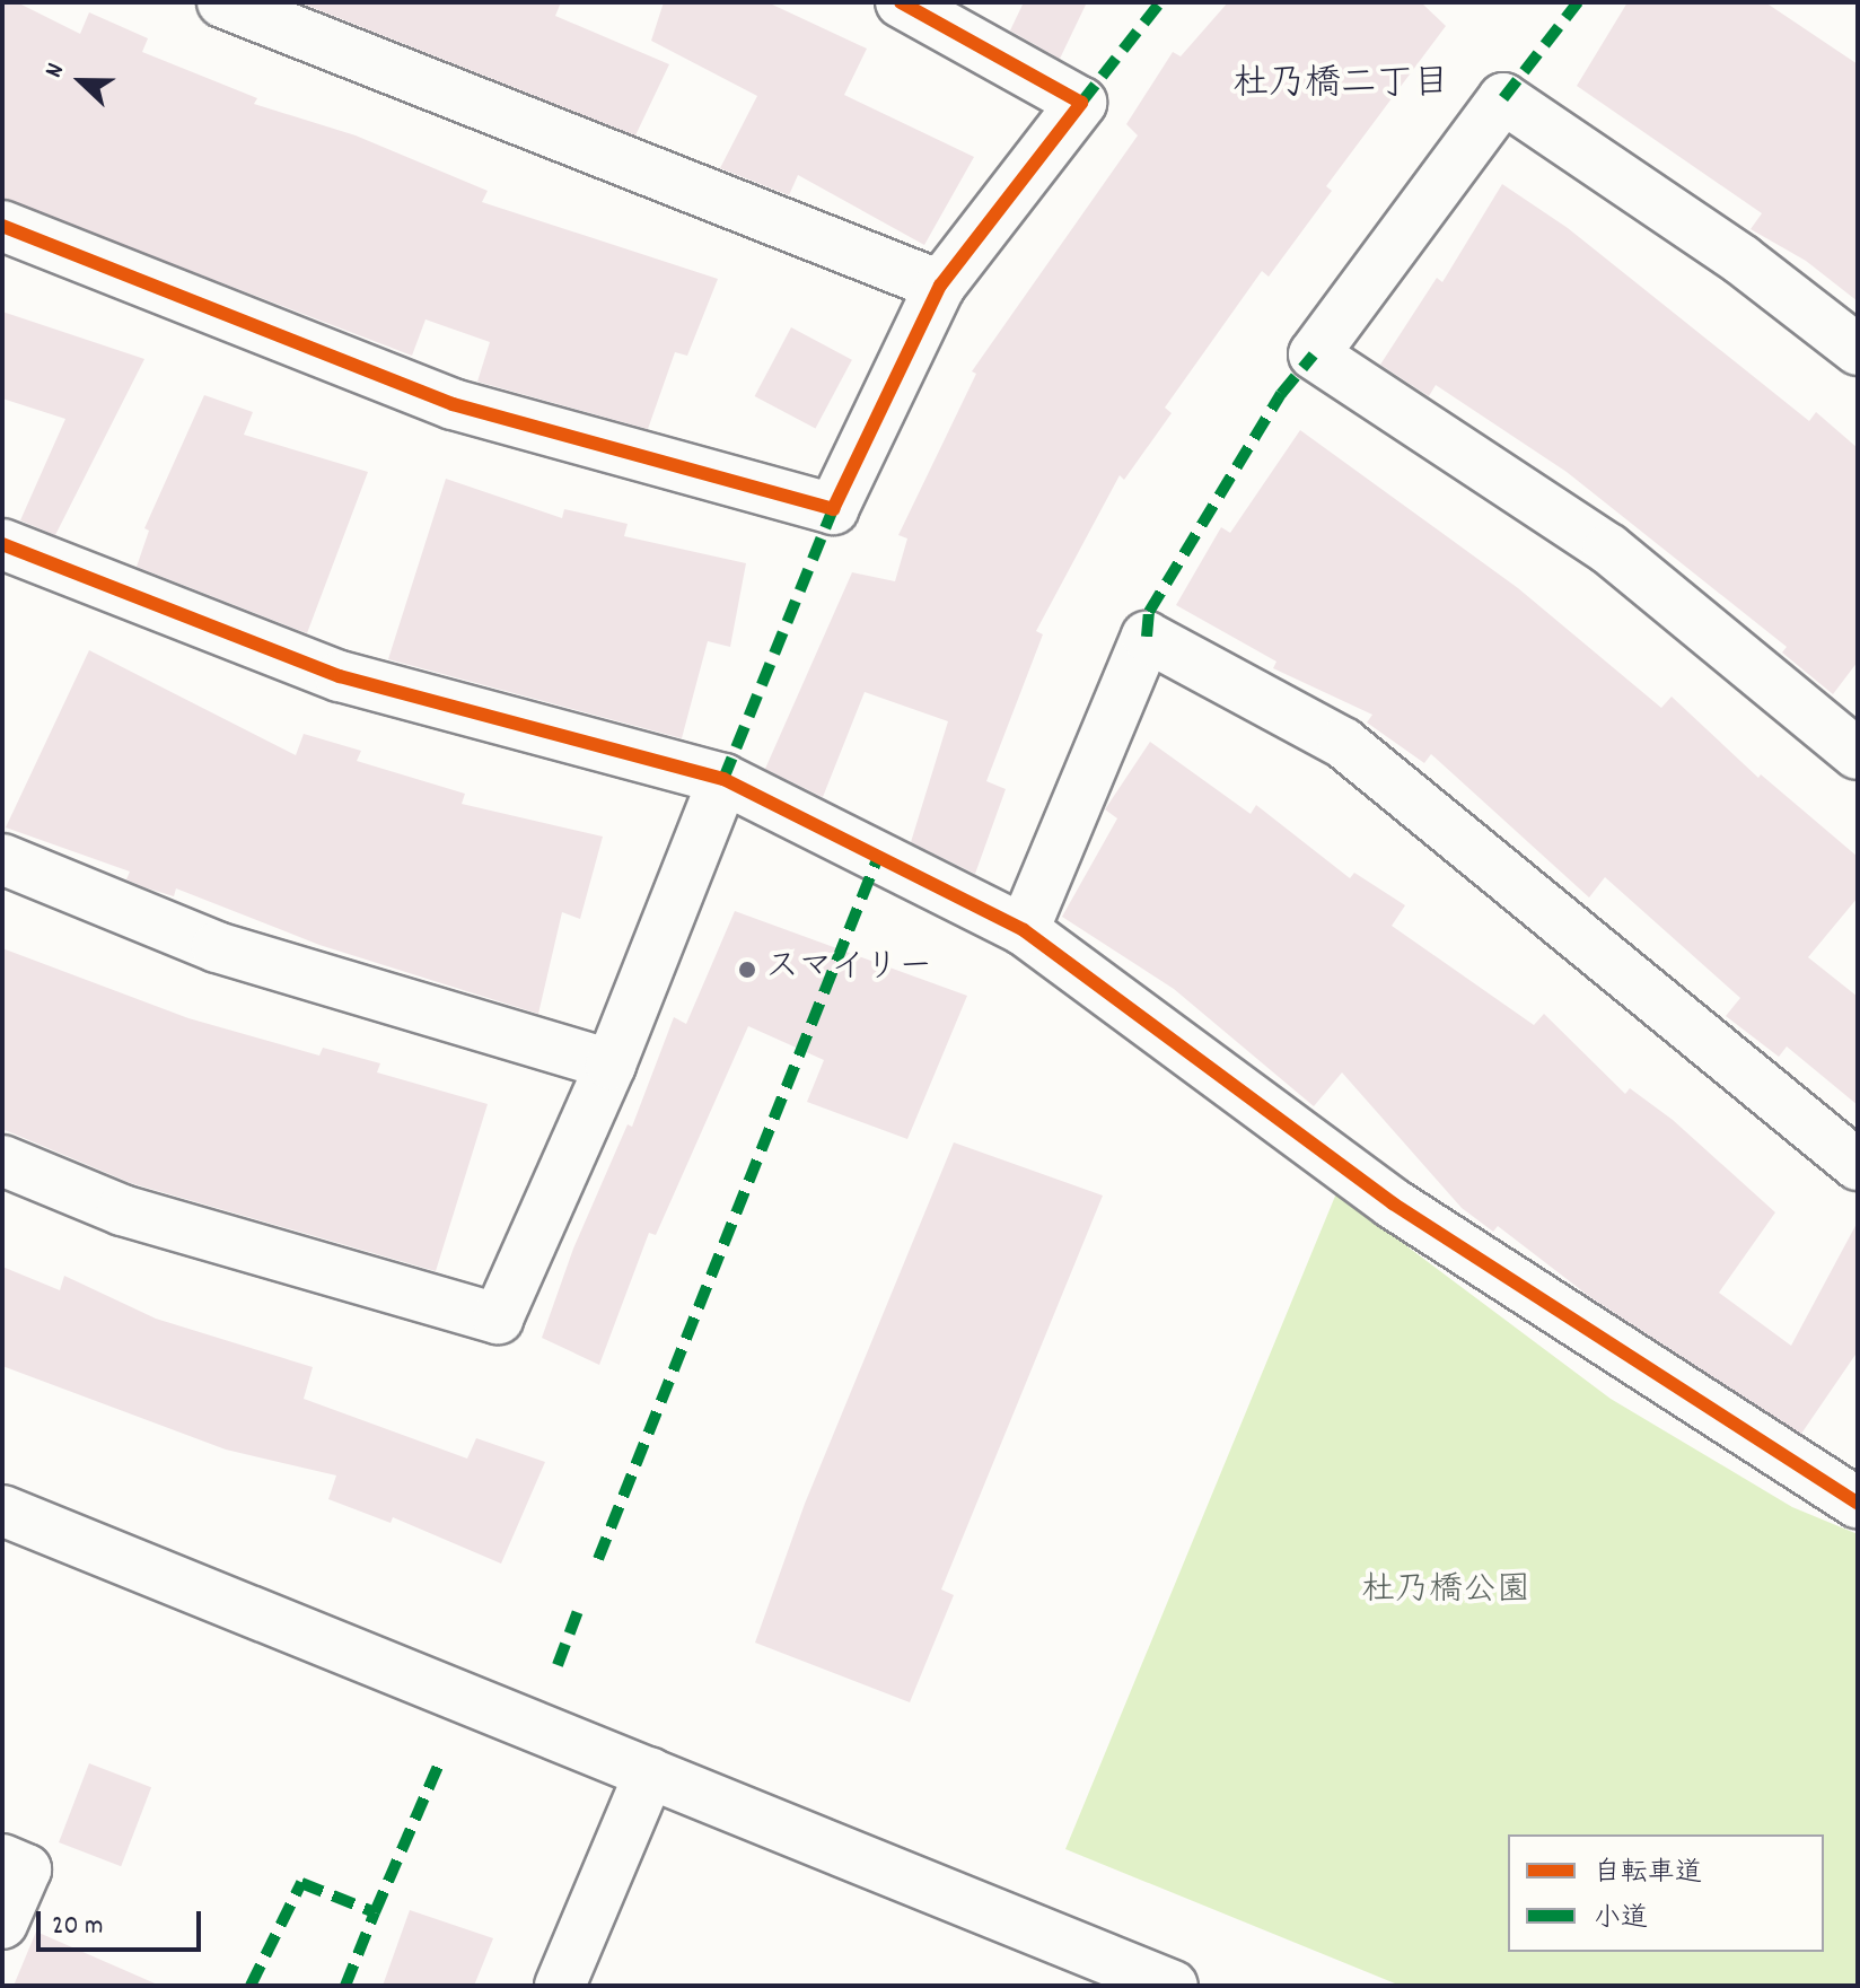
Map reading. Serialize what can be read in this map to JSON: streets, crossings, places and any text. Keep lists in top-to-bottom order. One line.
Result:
{"districts":["杜乃橋二丁目"],"parks":["杜乃橋公園"],"places":["スマイリー"],"legend":["自転車道","小道"],"scale_bar":"20 m","north":"left"}
